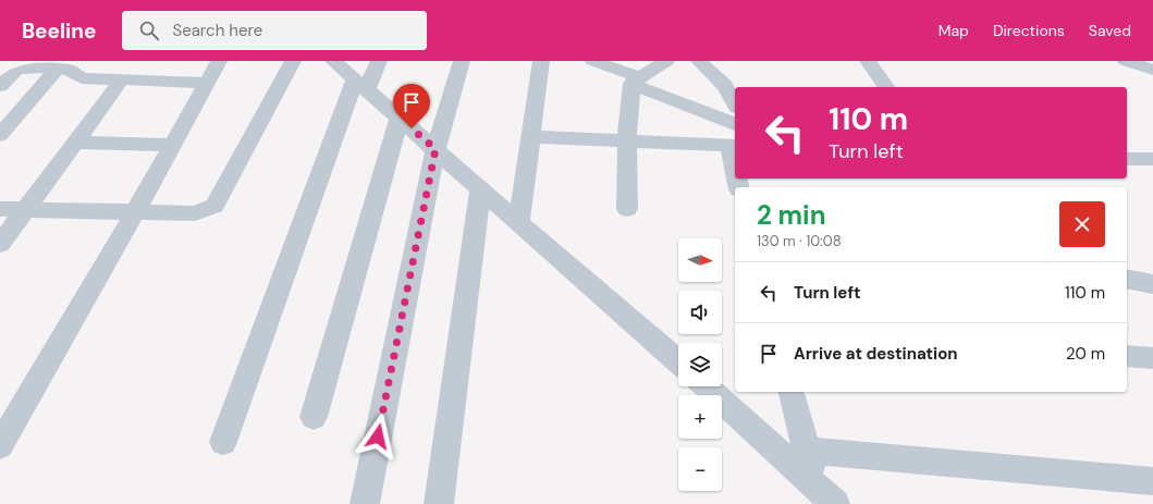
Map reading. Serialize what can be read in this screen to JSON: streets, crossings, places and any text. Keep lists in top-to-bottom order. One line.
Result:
{"north":"right","page":{"header":"Beeline","search":"Search here","nav":["Map","Directions","Saved"],"turn":["110 m","Turn left"],"heading":["2 min","130 m · 10:08"],"map_buttons":["+","−"],"list":[{"name":"Turn left","value":"110 m"},{"name":"Arrive at destination","value":"20 m"}]}}
